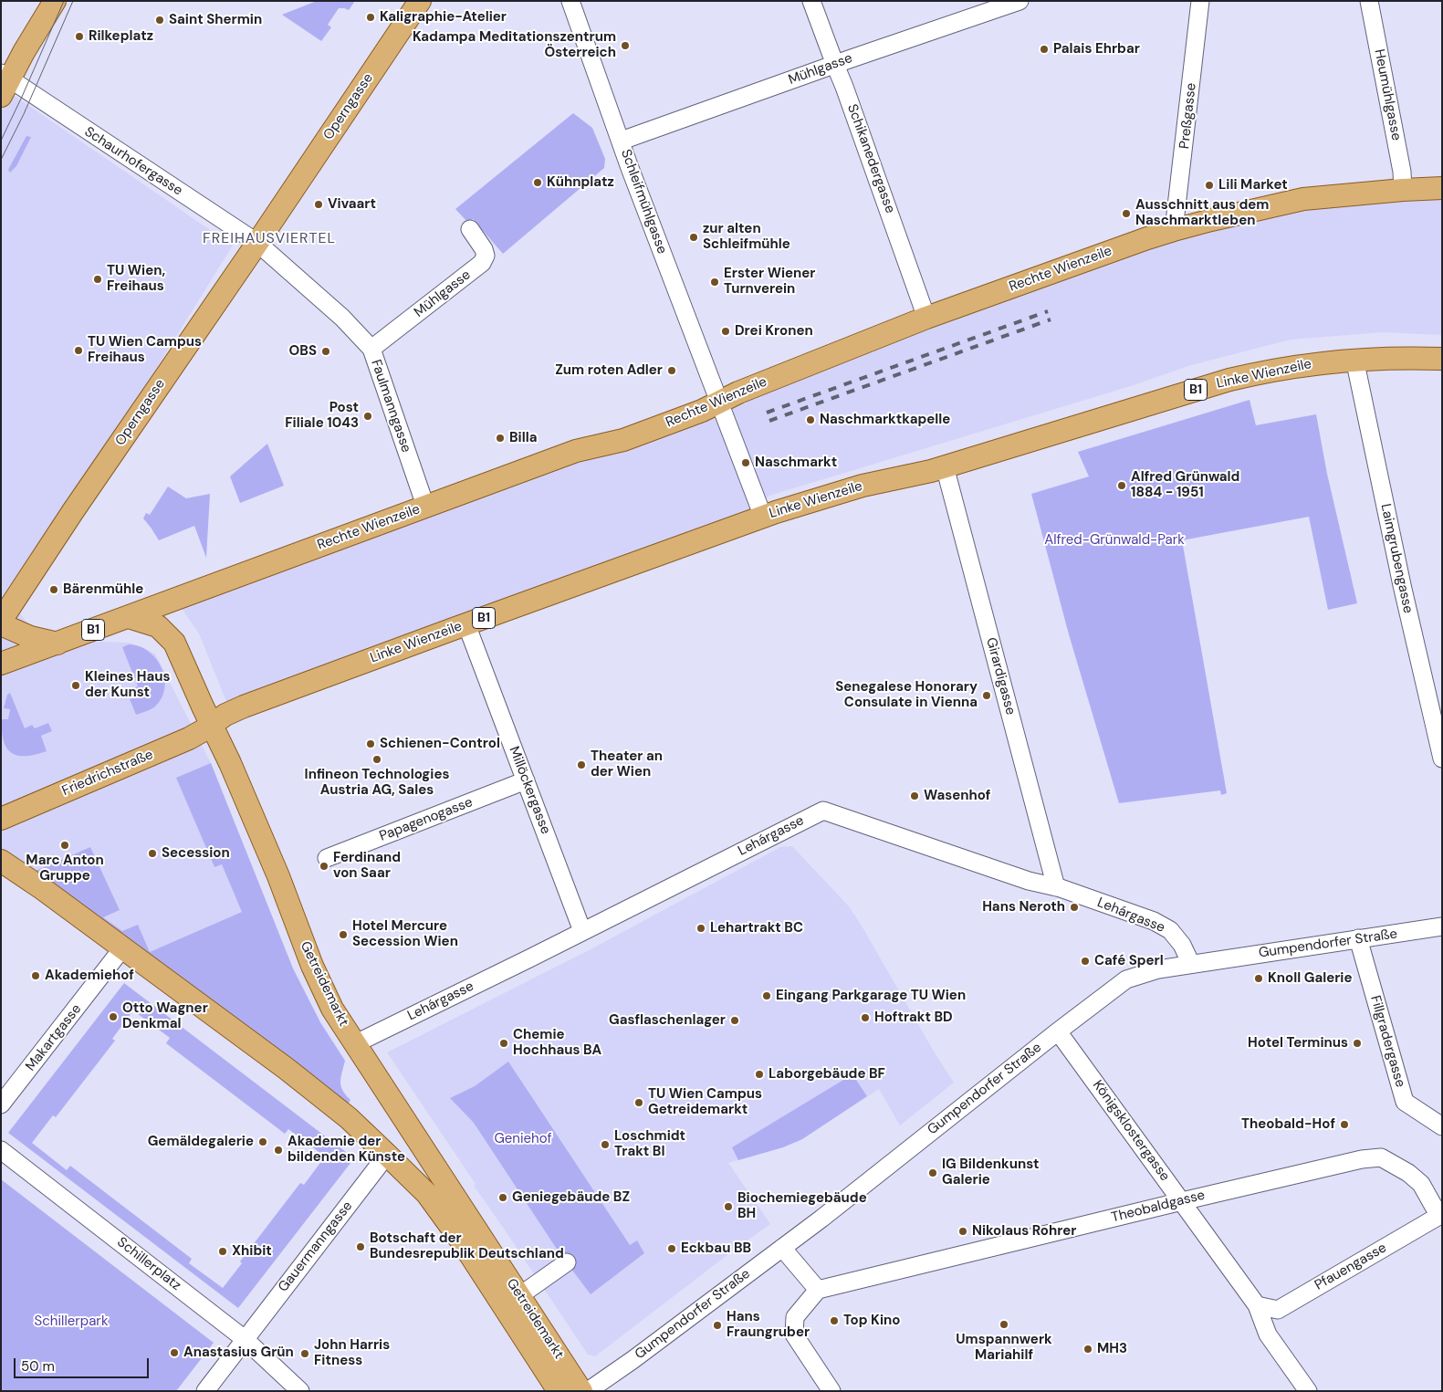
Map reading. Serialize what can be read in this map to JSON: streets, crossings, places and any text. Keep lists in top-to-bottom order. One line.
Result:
{"streets":{"main road":["Operngasse","Rechte Wienzeile","Linke Wienzeile","B1","Friedrichstraße","Getreidemarkt"],"street":["Mühlgasse","Heumühlgasse","Preßgasse","Schikanedergasse","Schaurhofergasse","Schleifmühlgasse","Faulmanngasse","Laimgrubengasse","Girardigasse","Millöckergasse","Papagenogasse","Lehárgasse","Gumpendorfer Straße","Makartgasse","Fillgradergasse","Königsklostergasse","Theobaldgasse","Gauermanngasse","Schillerplatz","Pfauengasse"]},"crossings":[["Mühlgasse","Schikanedergasse"],["Mühlgasse","Schleifmühlgasse"],["Mühlgasse","Faulmanngasse"],["Heumühlgasse","Rechte Wienzeile"],["Operngasse","Schaurhofergasse"],["Operngasse","Faulmanngasse"],["Preßgasse","Rechte Wienzeile"],["Schikanedergasse","Rechte Wienzeile"],["Schaurhofergasse","Faulmanngasse"],["Schleifmühlgasse","Rechte Wienzeile"],["Schleifmühlgasse","Linke Wienzeile"],["Rechte Wienzeile","Faulmanngasse"],["Rechte Wienzeile","Getreidemarkt"],["Linke Wienzeile","Laimgrubengasse"],["Linke Wienzeile","Girardigasse"],["Linke Wienzeile","Friedrichstraße"],["Linke Wienzeile","Millöckergasse"],["Linke Wienzeile","Getreidemarkt"],["Girardigasse","Lehárgasse"],["Friedrichstraße","Getreidemarkt"],["Millöckergasse","Papagenogasse"],["Millöckergasse","Lehárgasse"],["Lehárgasse","Gumpendorfer Straße"],["Lehárgasse","Getreidemarkt"],["Gumpendorfer Straße","Fillgradergasse"],["Gumpendorfer Straße","Königsklostergasse"],["Getreidemarkt","Makartgasse"],["Getreidemarkt","Gauermanngasse"],["Königsklostergasse","Theobaldgasse"],["Königsklostergasse","Pfauengasse"],["Theobaldgasse","Pfauengasse"],["Gauermanngasse","Schillerplatz"]],"districts":["FREIHAUSVIERTEL"],"parks":["Alfred-Grünwald-Park","Geniehof","Schillerpark"],"places":["Kaligraphie-Atelier","Saint Shermin","Rilkeplatz","Kadampa Meditationszentrum Österreich","Palais Ehrbar","Kühnplatz","Lili Market","Vivaart","Ausschnitt aus dem Naschmarktleben","zur alten Schleifmühle","TU Wien, Freihaus","Erster Wiener Turnverein","Drei Kronen","TU Wien Campus Freihaus","OBS","Zum roten Adler","Post Filiale 1043","Naschmarktkapelle","Billa","Naschmarkt","Alfred Grünwald 1884 - 1951","Bärenmühle","Kleines Haus der Kunst","Senegalese Honorary Consulate in Vienna","Schienen-Control","Infineon Technologies Austria AG, Sales","Theater an der Wien","Wasenhof","Marc Anton Gruppe","Secession","Ferdinand von Saar","Hans Neroth","Lehartrakt BC","Hotel Mercure Secession Wien","Café Sperl","Akademiehof","Knoll Galerie","Eingang Parkgarage TU Wien","Otto Wagner Denkmal","Hoftrakt BD","Gasflaschenlager","Chemie Hochhaus BA","Hotel Terminus","Laborgebäude BF","TU Wien Campus Getreidemarkt","Theobald-Hof","Gemäldegalerie","Loschmidt Trakt BI","Akademie der bildenden Künste","IG Bildenkunst Galerie","Geniegebäude BZ","Biochemiegebäude BH","Nikolaus Rohrer","Botschaft der Bundesrepublik Deutschland","Eckbau BB","Xhibit","Top Kino","Umspannwerk Mariahilf","Hans Fraungruber","MH3","Anastasius Grün","John Harris Fitness"],"scale_bar":"50 m"}
